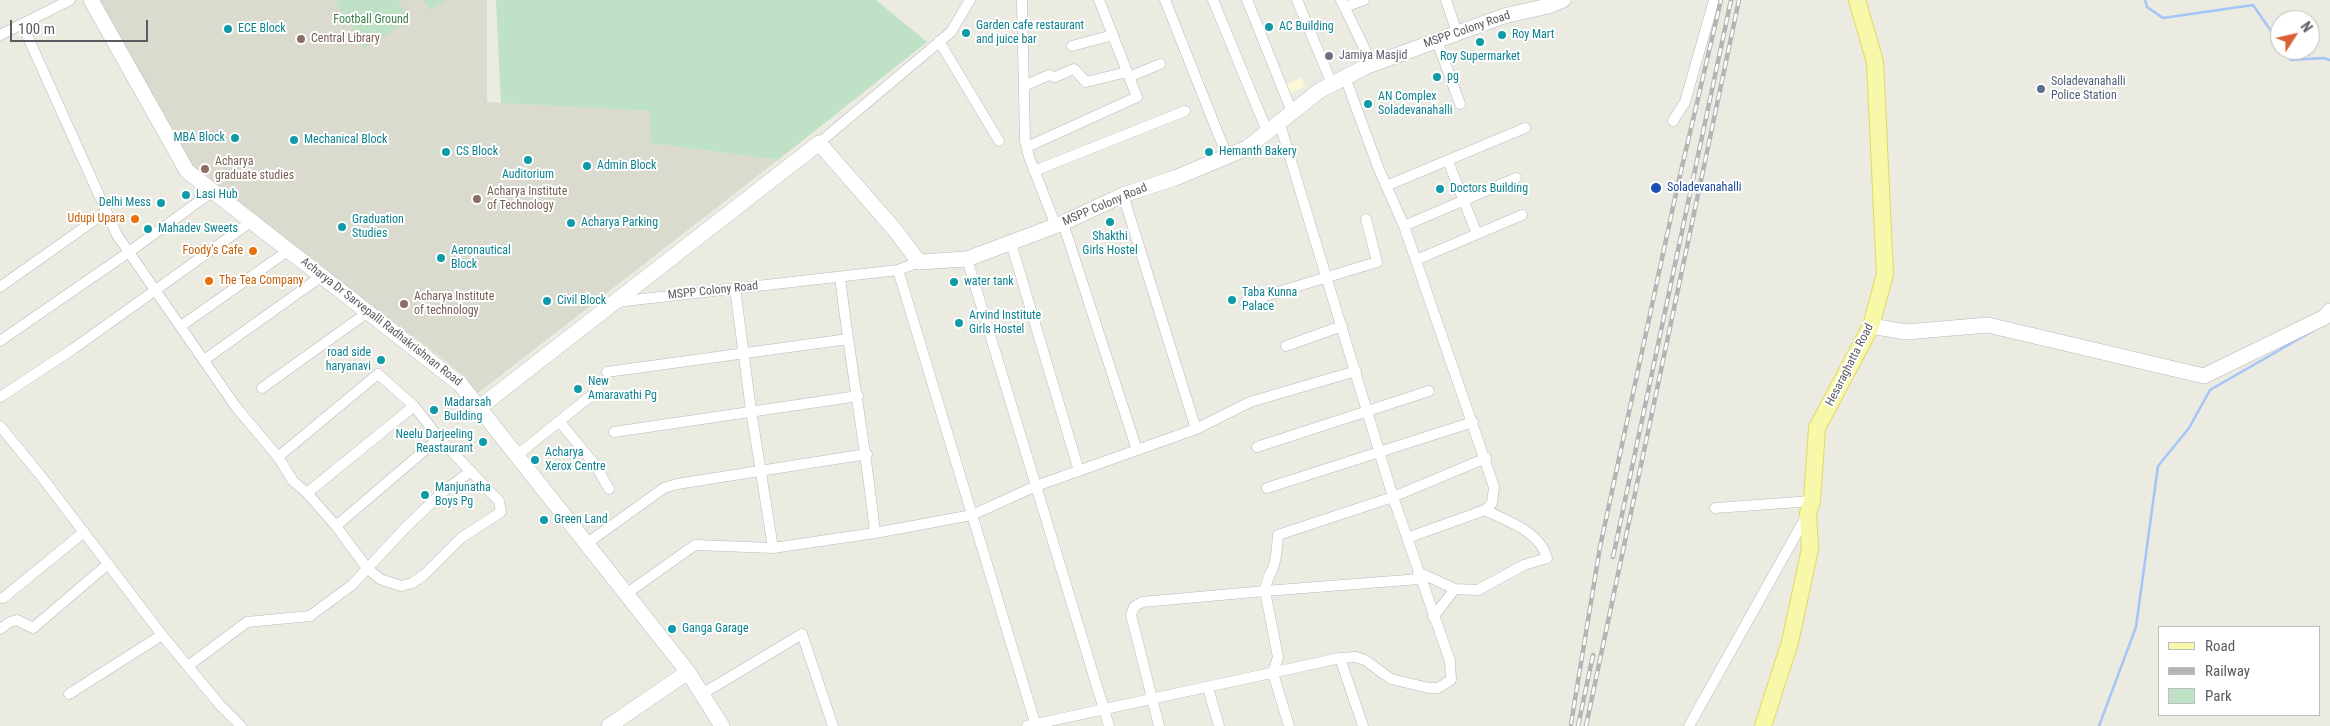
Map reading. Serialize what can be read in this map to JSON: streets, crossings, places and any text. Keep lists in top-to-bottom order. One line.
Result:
{"streets":{"main road":["Hesaraghatta Road"],"street":["MSPP Colony Road","Acharya Dr Sarvepalli Radhakrishnan Road"]},"parks":["Football Ground"],"places":["AC Building","ECE Block","Garden cafe restaurant and juice bar","Roy Mart","Central Library","Roy Supermarket","Jamiya Masjid","pg","Soladevanahalli Police Station","AN Complex Soladevanahalli","MBA Block","Mechanical Block","CS Block","Hemanth Bakery","Auditorium","Admin Block","Acharya graduate studies","Soladevanahalli","Doctors Building","Lasi Hub","Acharya Institute of Technology","Delhi Mess","Udupi Upara","Shakthi Girls Hostel","Acharya Parking","Graduation Studies","Mahadev Sweets","Foody's Cafe","Aeronautical Block","The Tea Company","water tank","Taba Kunna Palace","Civil Block","Acharya Institute of technology","Arvind Institute Girls Hostel","road side haryanavi","New Amaravathi Pg","Madarsah Building","Neelu Darjeeling Reastaurant","Acharya Xerox Centre","Manjunatha Boys Pg","Green Land","Ganga Garage"],"legend":["Road","Railway","Park"],"scale_bar":"100 m","north":"top right"}
